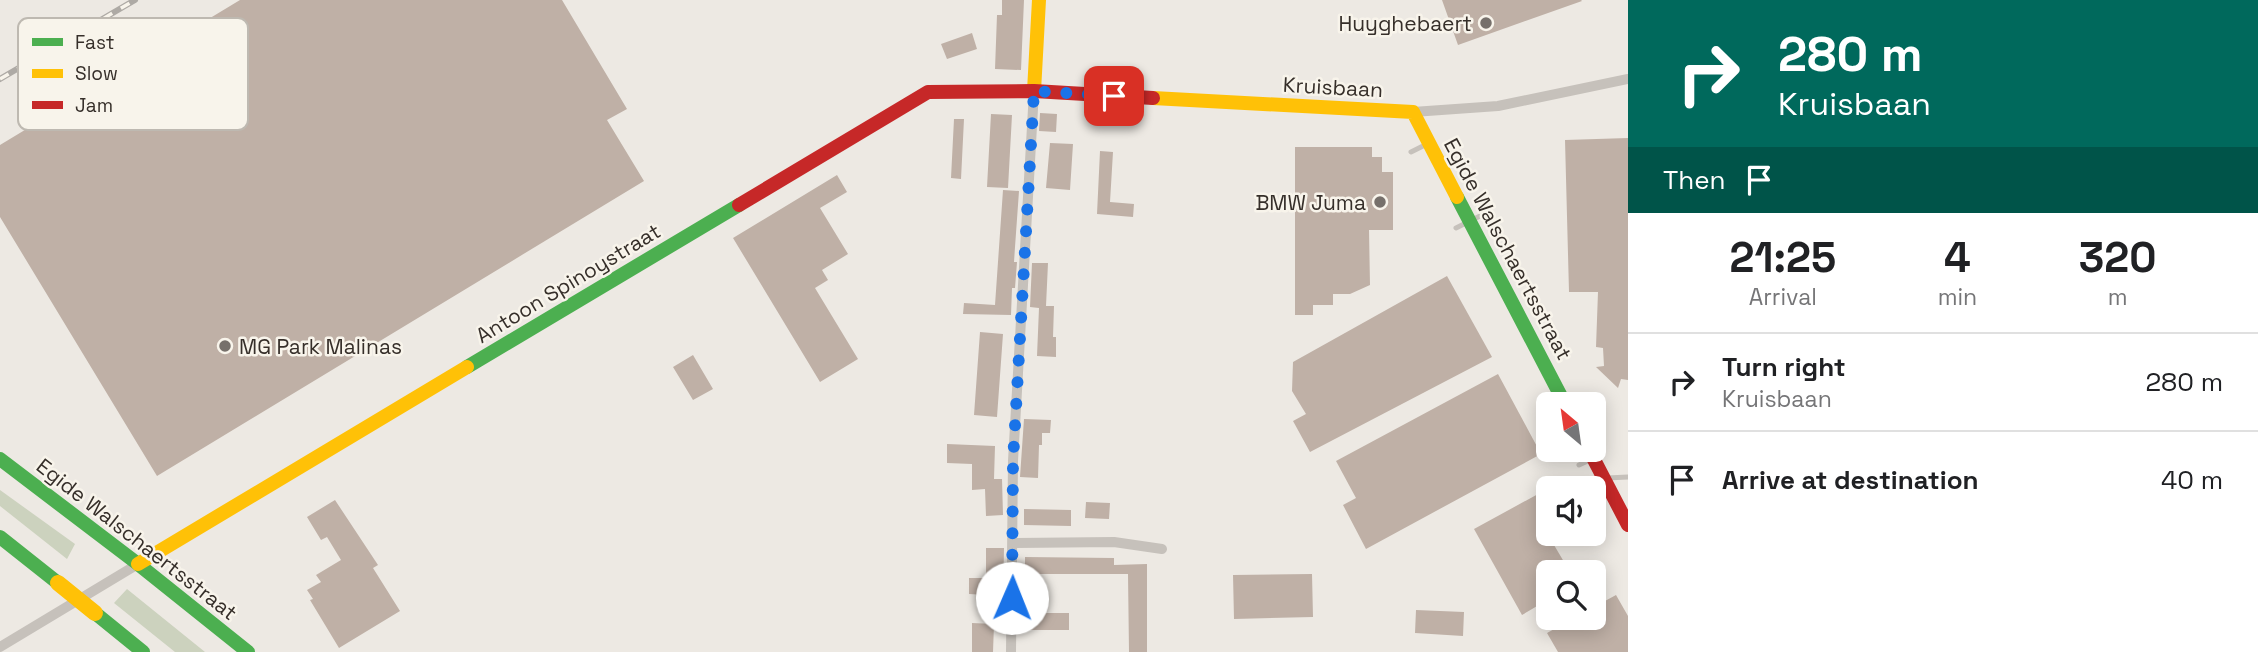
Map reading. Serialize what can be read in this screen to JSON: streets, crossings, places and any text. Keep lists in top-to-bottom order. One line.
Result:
{"streets":{"main road":["Kruisbaan","Egide Walschaertsstraat","Antoon Spinoystraat"]},"crossings":[["Kruisbaan","Egide Walschaertsstraat"],["Kruisbaan","Antoon Spinoystraat"],["Egide Walschaertsstraat","Antoon Spinoystraat"]],"places":["Huyghebaert","BMW Juma","MG Park Malinas"],"legend":["Fast","Slow","Jam"],"north":"top left","page":{"turn":["280 m","Kruisbaan"],"then":"Then","eta":["21:25","Arrival","4","min","320","m"],"list":[{"name":"Turn right","note":"Kruisbaan","value":"280 m"},{"name":"Arrive at destination","value":"40 m"}]}}
